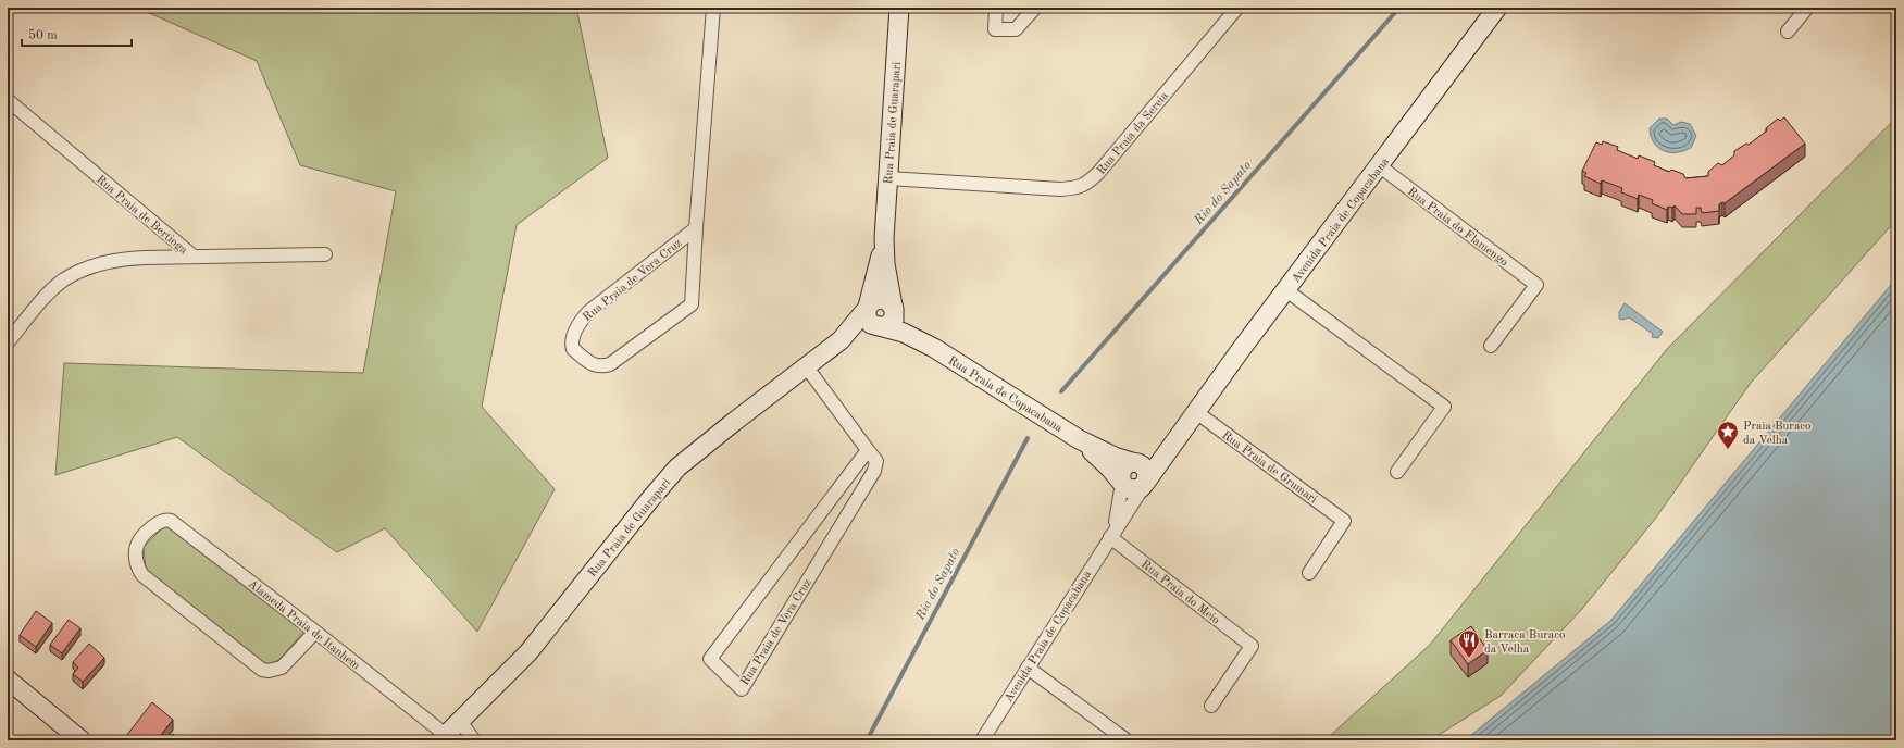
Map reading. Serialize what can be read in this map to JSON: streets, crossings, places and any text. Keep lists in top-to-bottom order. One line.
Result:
{"streets":{"street":["Rua Praia de Guarapari","Rua Praia da Sereia","Rua Praia de Bertioga","Avenida Praia de Copacabana","Rua Praia do Flamengo","Rua Praia de Vera Cruz","Rua Praia de Copacabana","Rua Praia de Grumari","Rua Praia do Meio","Alameda Praia de Itanhem"]},"crossings":[["Rua Praia de Guarapari","Rua Praia da Sereia"],["Rua Praia de Guarapari","Rua Praia de Vera Cruz"],["Rua Praia de Guarapari","Rua Praia de Copacabana"],["Rua Praia de Guarapari","Alameda Praia de Itanhem"],["Avenida Praia de Copacabana","Rua Praia do Flamengo"],["Avenida Praia de Copacabana","Rua Praia de Copacabana"],["Avenida Praia de Copacabana","Rua Praia de Grumari"],["Avenida Praia de Copacabana","Rua Praia do Meio"]],"water":["Rio do Sapato"],"places":{"place":["Praia Buraco da Velha"],"restaurant":["Barraca Buraco da Velha"]},"scale_bar":"50 m"}
